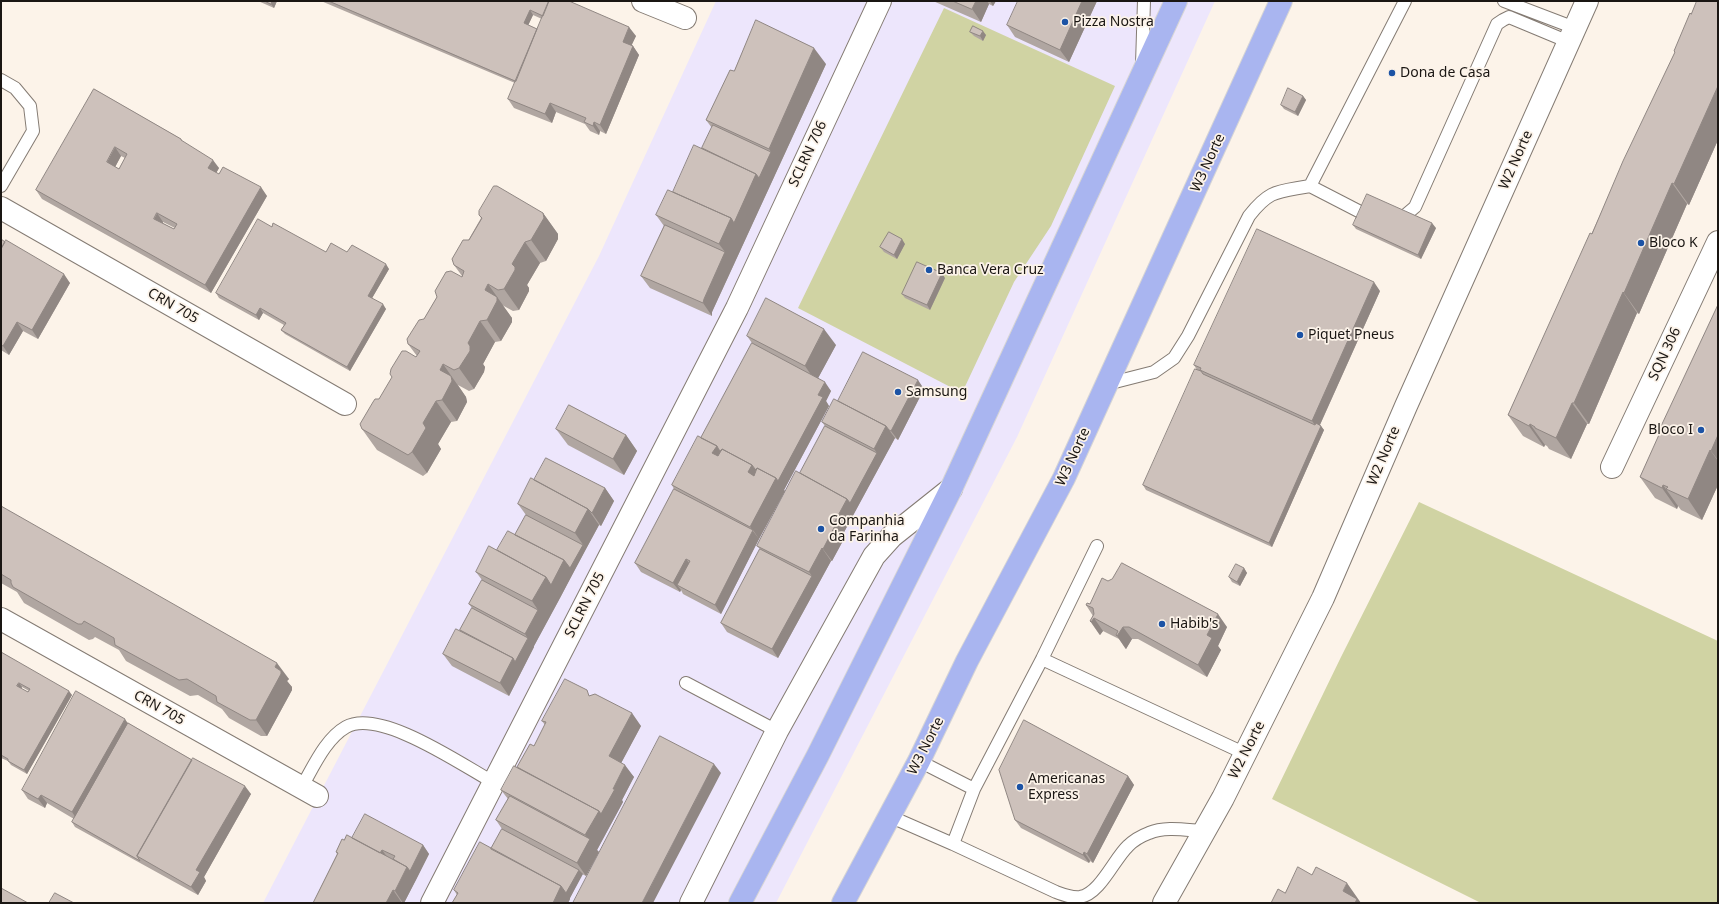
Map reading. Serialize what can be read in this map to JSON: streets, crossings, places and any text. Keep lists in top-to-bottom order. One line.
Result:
{"streets":{"main road":["W3 Norte"],"street":["SCLRN 706","W2 Norte","CRN 705","SQN 306","SCLRN 705"]},"crossings":[["SCLRN 706","SCLRN 705"]],"places":["Pizza Nostra","Dona de Casa","Bloco K","Banca Vera Cruz","Piquet Pneus","Samsung","Bloco I","Companhia da Farinha","Habib's","Americanas Express"]}
